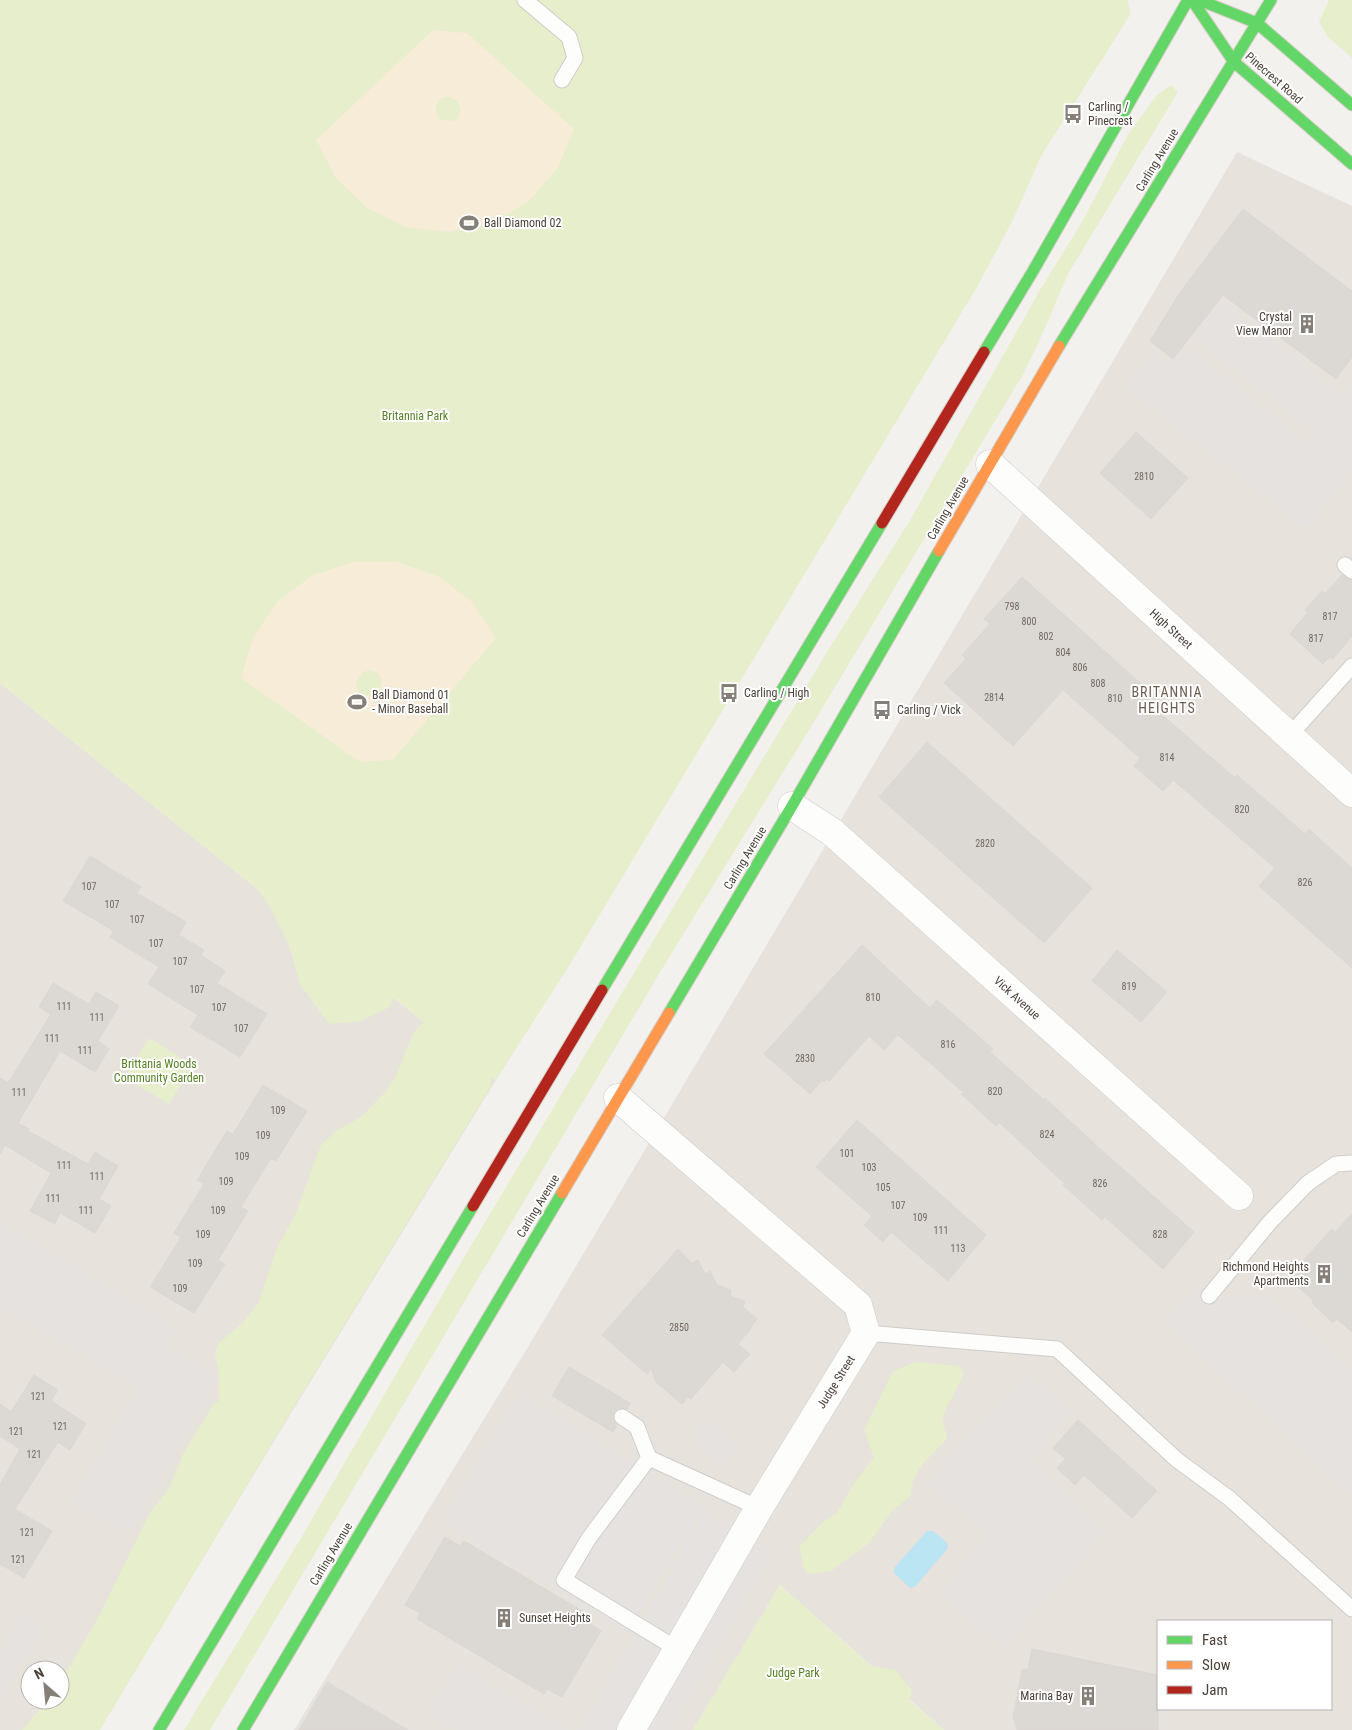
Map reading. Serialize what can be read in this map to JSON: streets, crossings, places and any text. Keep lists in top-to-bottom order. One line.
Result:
{"streets":{"main road":["Pinecrest Road","Carling Avenue"],"street":["High Street","Vick Avenue","Judge Street"]},"crossings":[["Pinecrest Road","Carling Avenue"],["Carling Avenue","High Street"],["Carling Avenue","Vick Avenue"]],"districts":["BRITANNIA HEIGHTS"],"parks":["Britannia Park","Brittania Woods Community Garden","Judge Park"],"places":{"bus stop":["Carling / Pinecrest","Carling / High","Carling / Vick"],"sports":["Ball Diamond 02","Ball Diamond 01 - Minor Baseball"],"building":["Crystal View Manor","Richmond Heights Apartments","Sunset Heights","Marina Bay"]},"house_numbers":["2810","798","817","800","802","817","804","806","808","2814","810","814","820","2820","826","107","107","107","107","107","819","107","810","111","107","111","107","111","816","111","2830","820","111","109","824","109","101","109","111","103","111","109","826","105","111","107","111","109","109","111","109","828","113","109","109","2850","121","121","121","121","121","121"],"legend":["Fast","Slow","Jam"],"north":"top left"}
